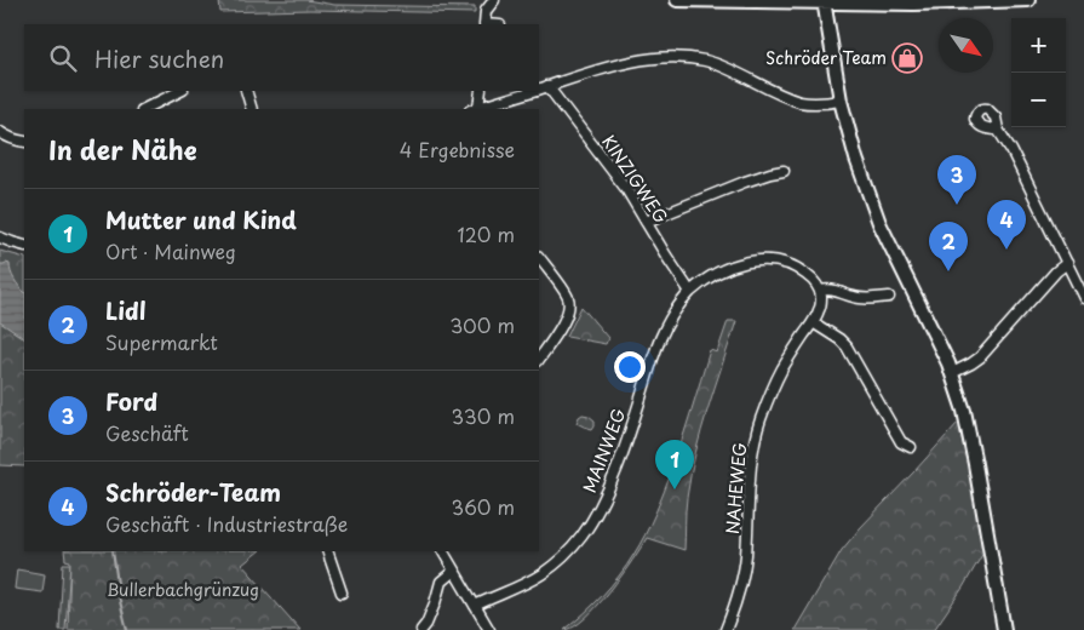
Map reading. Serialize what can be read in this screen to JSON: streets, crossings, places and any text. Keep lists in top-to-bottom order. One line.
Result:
{"streets":{"street":["KINZIGWEG","MAINWEG","NAHEWEG"]},"crossings":[["KINZIGWEG","MAINWEG"],["MAINWEG","NAHEWEG"]],"parks":["Bullerbachgrünzug"],"places":{"shop":["Schröder Team"]},"north":"bottom right","page":{"map_buttons":["+","−"],"search":"Hier suchen","heading":["In der Nähe","4 Ergebnisse"],"pins":["3","4","2","1"],"list":[{"mark":"1","name":"Mutter und Kind","note":"Ort · Mainweg","value":"120 m"},{"mark":"2","name":"Lidl","note":"Supermarkt","value":"300 m"},{"mark":"3","name":"Ford","note":"Geschäft","value":"330 m"},{"mark":"4","name":"Schröder-Team","note":"Geschäft · Industriestraße","value":"360 m"}]}}
